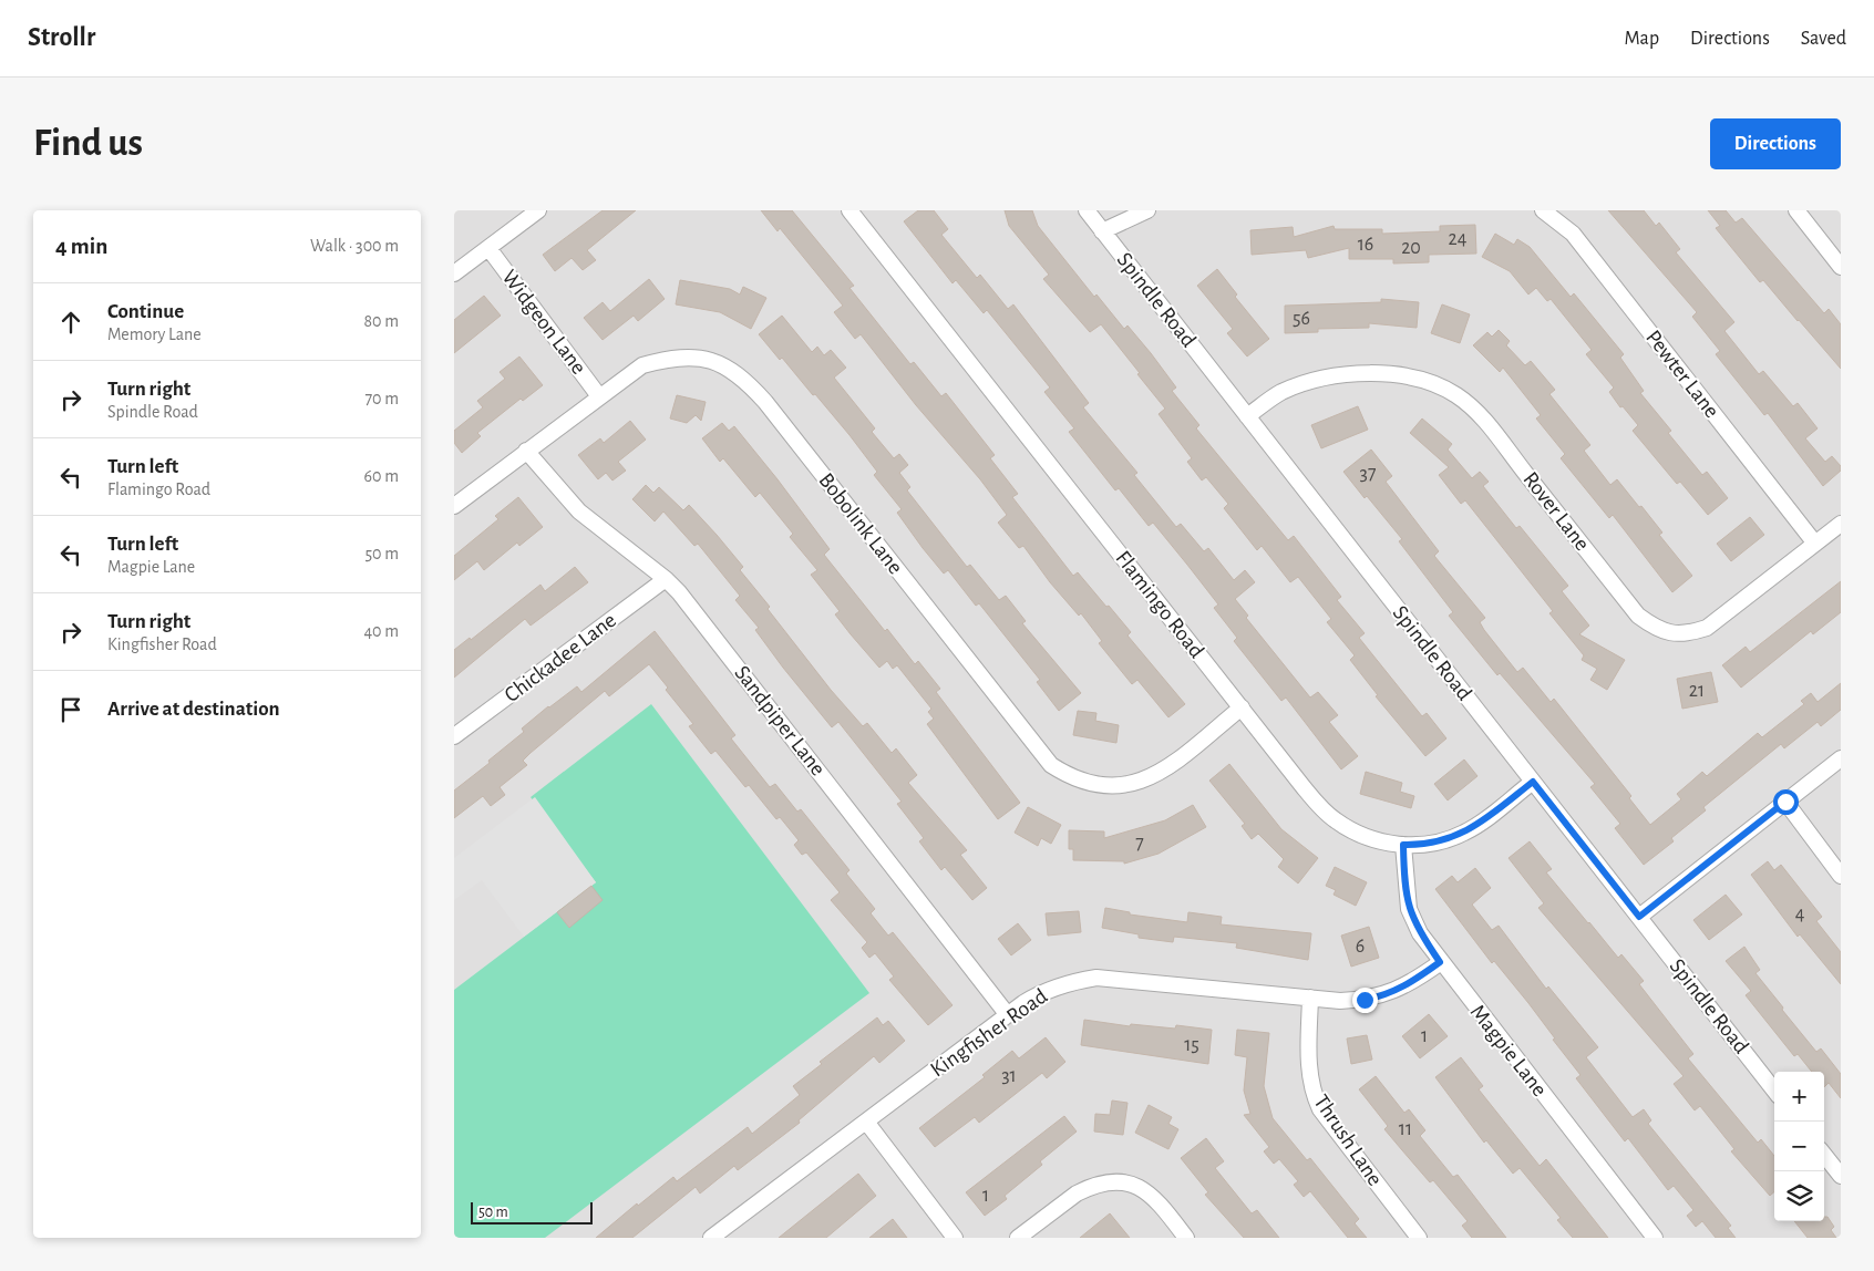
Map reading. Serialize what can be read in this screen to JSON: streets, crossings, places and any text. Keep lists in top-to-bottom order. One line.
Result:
{"streets":{"street":["Spindle Road","Widgeon Lane","Pewter Lane","Rover Lane","Bobolink Lane","Flamingo Road","Chickadee Lane","Sandpiper Lane","Kingfisher Road","Magpie Lane","Thrush Lane"]},"crossings":[["Spindle Road","Rover Lane"],["Spindle Road","Flamingo Road"],["Widgeon Lane","Bobolink Lane"],["Pewter Lane","Rover Lane"],["Bobolink Lane","Flamingo Road"],["Bobolink Lane","Sandpiper Lane"],["Flamingo Road","Magpie Lane"],["Chickadee Lane","Sandpiper Lane"],["Sandpiper Lane","Kingfisher Road"],["Kingfisher Road","Magpie Lane"],["Kingfisher Road","Thrush Lane"]],"house_numbers":["24","16","20","56","37","21","7","4","6","1","15","31","11","1"],"scale_bar":"50 m","page":{"header":"Strollr","nav":["Map","Directions","Saved"],"buttons":"Directions","title":"Find us","heading":["4 min","Walk · 300 m"],"list":[["Continue","Memory Lane","80 m"],["Turn right","Spindle Road","70 m"],["Turn left","Flamingo Road","60 m"],["Turn left","Magpie Lane","50 m"],["Turn right","Kingfisher Road","40 m"],"Arrive at destination"],"map_buttons":["+","−"],"scale":"50 m"}}
